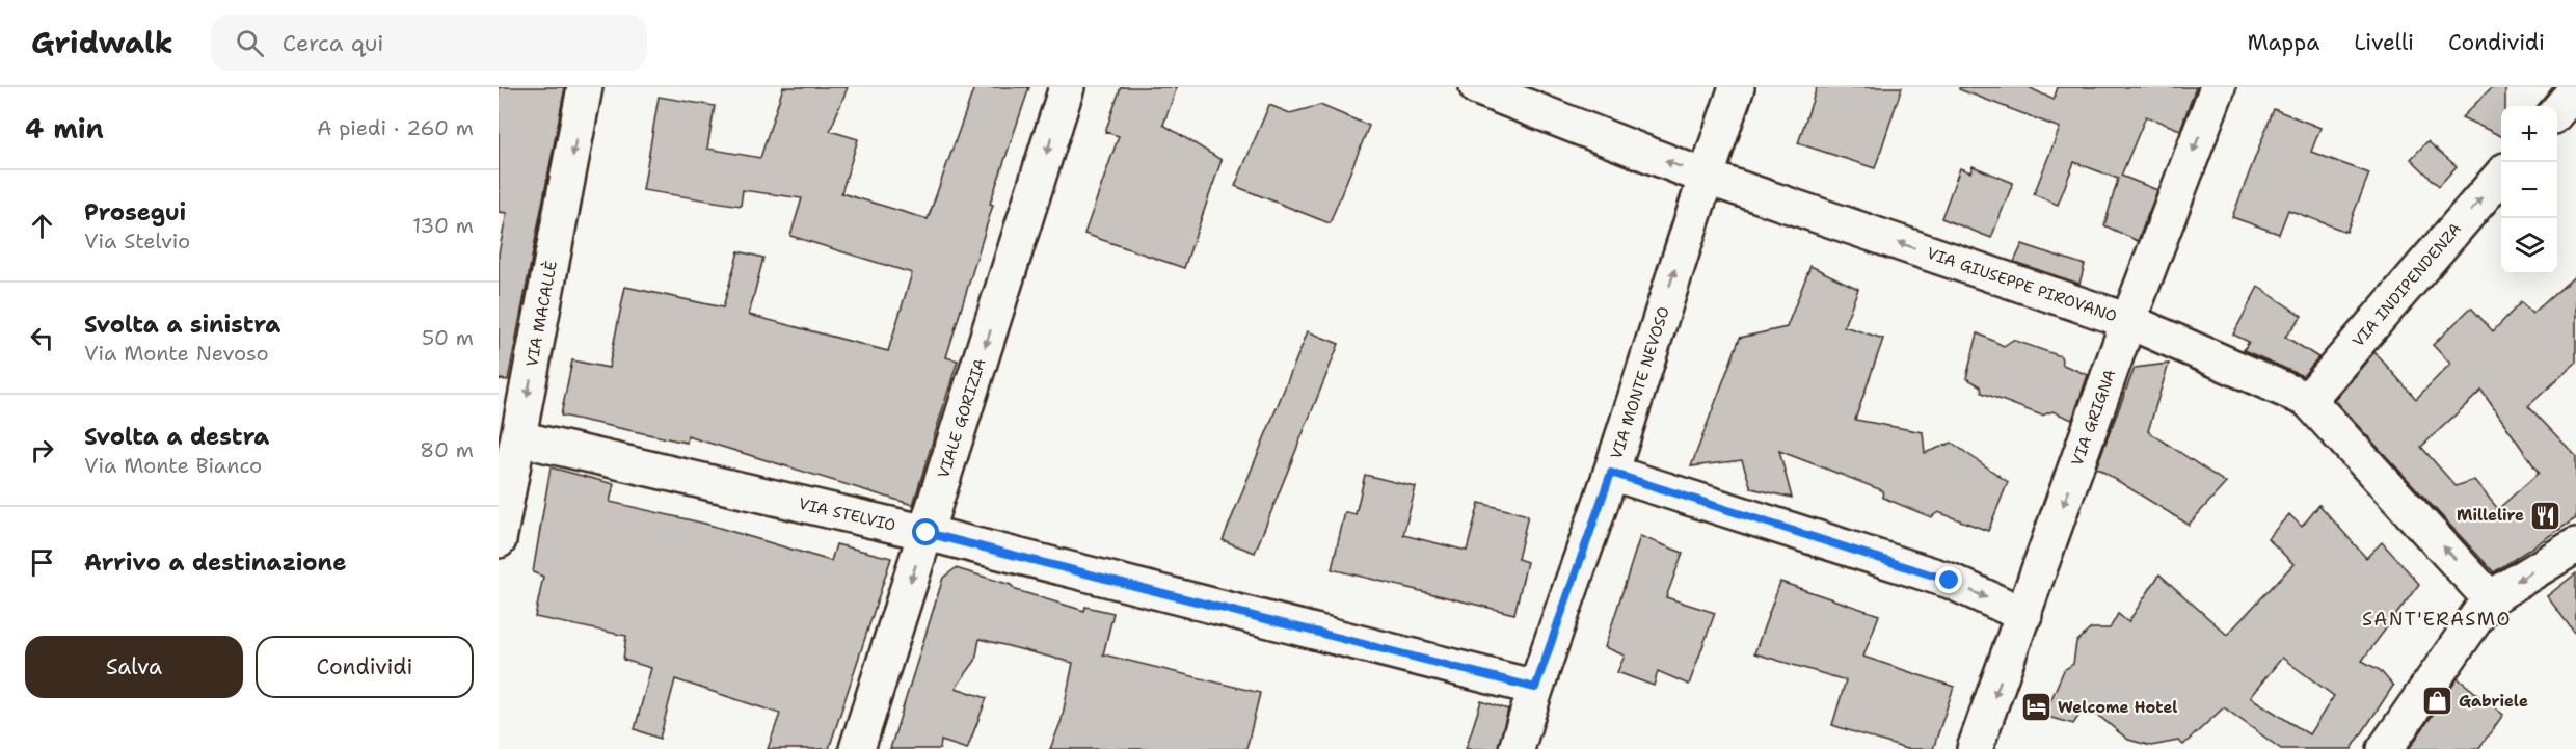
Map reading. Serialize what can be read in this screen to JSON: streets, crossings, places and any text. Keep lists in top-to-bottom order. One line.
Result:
{"streets":{"street":["VIA GIUSEPPE PIROVANO","VIA INDIPENDENZA","VIA MACALLÈ","VIA MONTE NEVOSO","VIA GRIGNA","VIALE GORIZIA","VIA STELVIO"]},"crossings":[["VIA GIUSEPPE PIROVANO","VIA INDIPENDENZA"],["VIA GIUSEPPE PIROVANO","VIA MONTE NEVOSO"],["VIA GIUSEPPE PIROVANO","VIA GRIGNA"],["VIA MACALLÈ","VIA STELVIO"],["VIA MONTE NEVOSO","VIA STELVIO"],["VIALE GORIZIA","VIA STELVIO"]],"one_way":["VIA INDIPENDENZA","VIA MACALLÈ","VIA MONTE NEVOSO","VIA GRIGNA","VIALE GORIZIA"],"districts":["SANT'ERASMO"],"places":{"restaurant":["Millelire"],"shop":["Gabriele"],"hotel":["Welcome Hotel"]},"page":{"header":"Gridwalk","search":"Cerca qui","nav":["Mappa","Livelli","Condividi"],"heading":["4 min","A piedi · 260 m"],"map_buttons":["+","−"],"list":[["Prosegui","Via Stelvio","130 m"],["Svolta a sinistra","Via Monte Nevoso","50 m"],["Svolta a destra","Via Monte Bianco","80 m"],"Arrivo a destinazione"],"buttons":["Salva","Condividi"]}}
